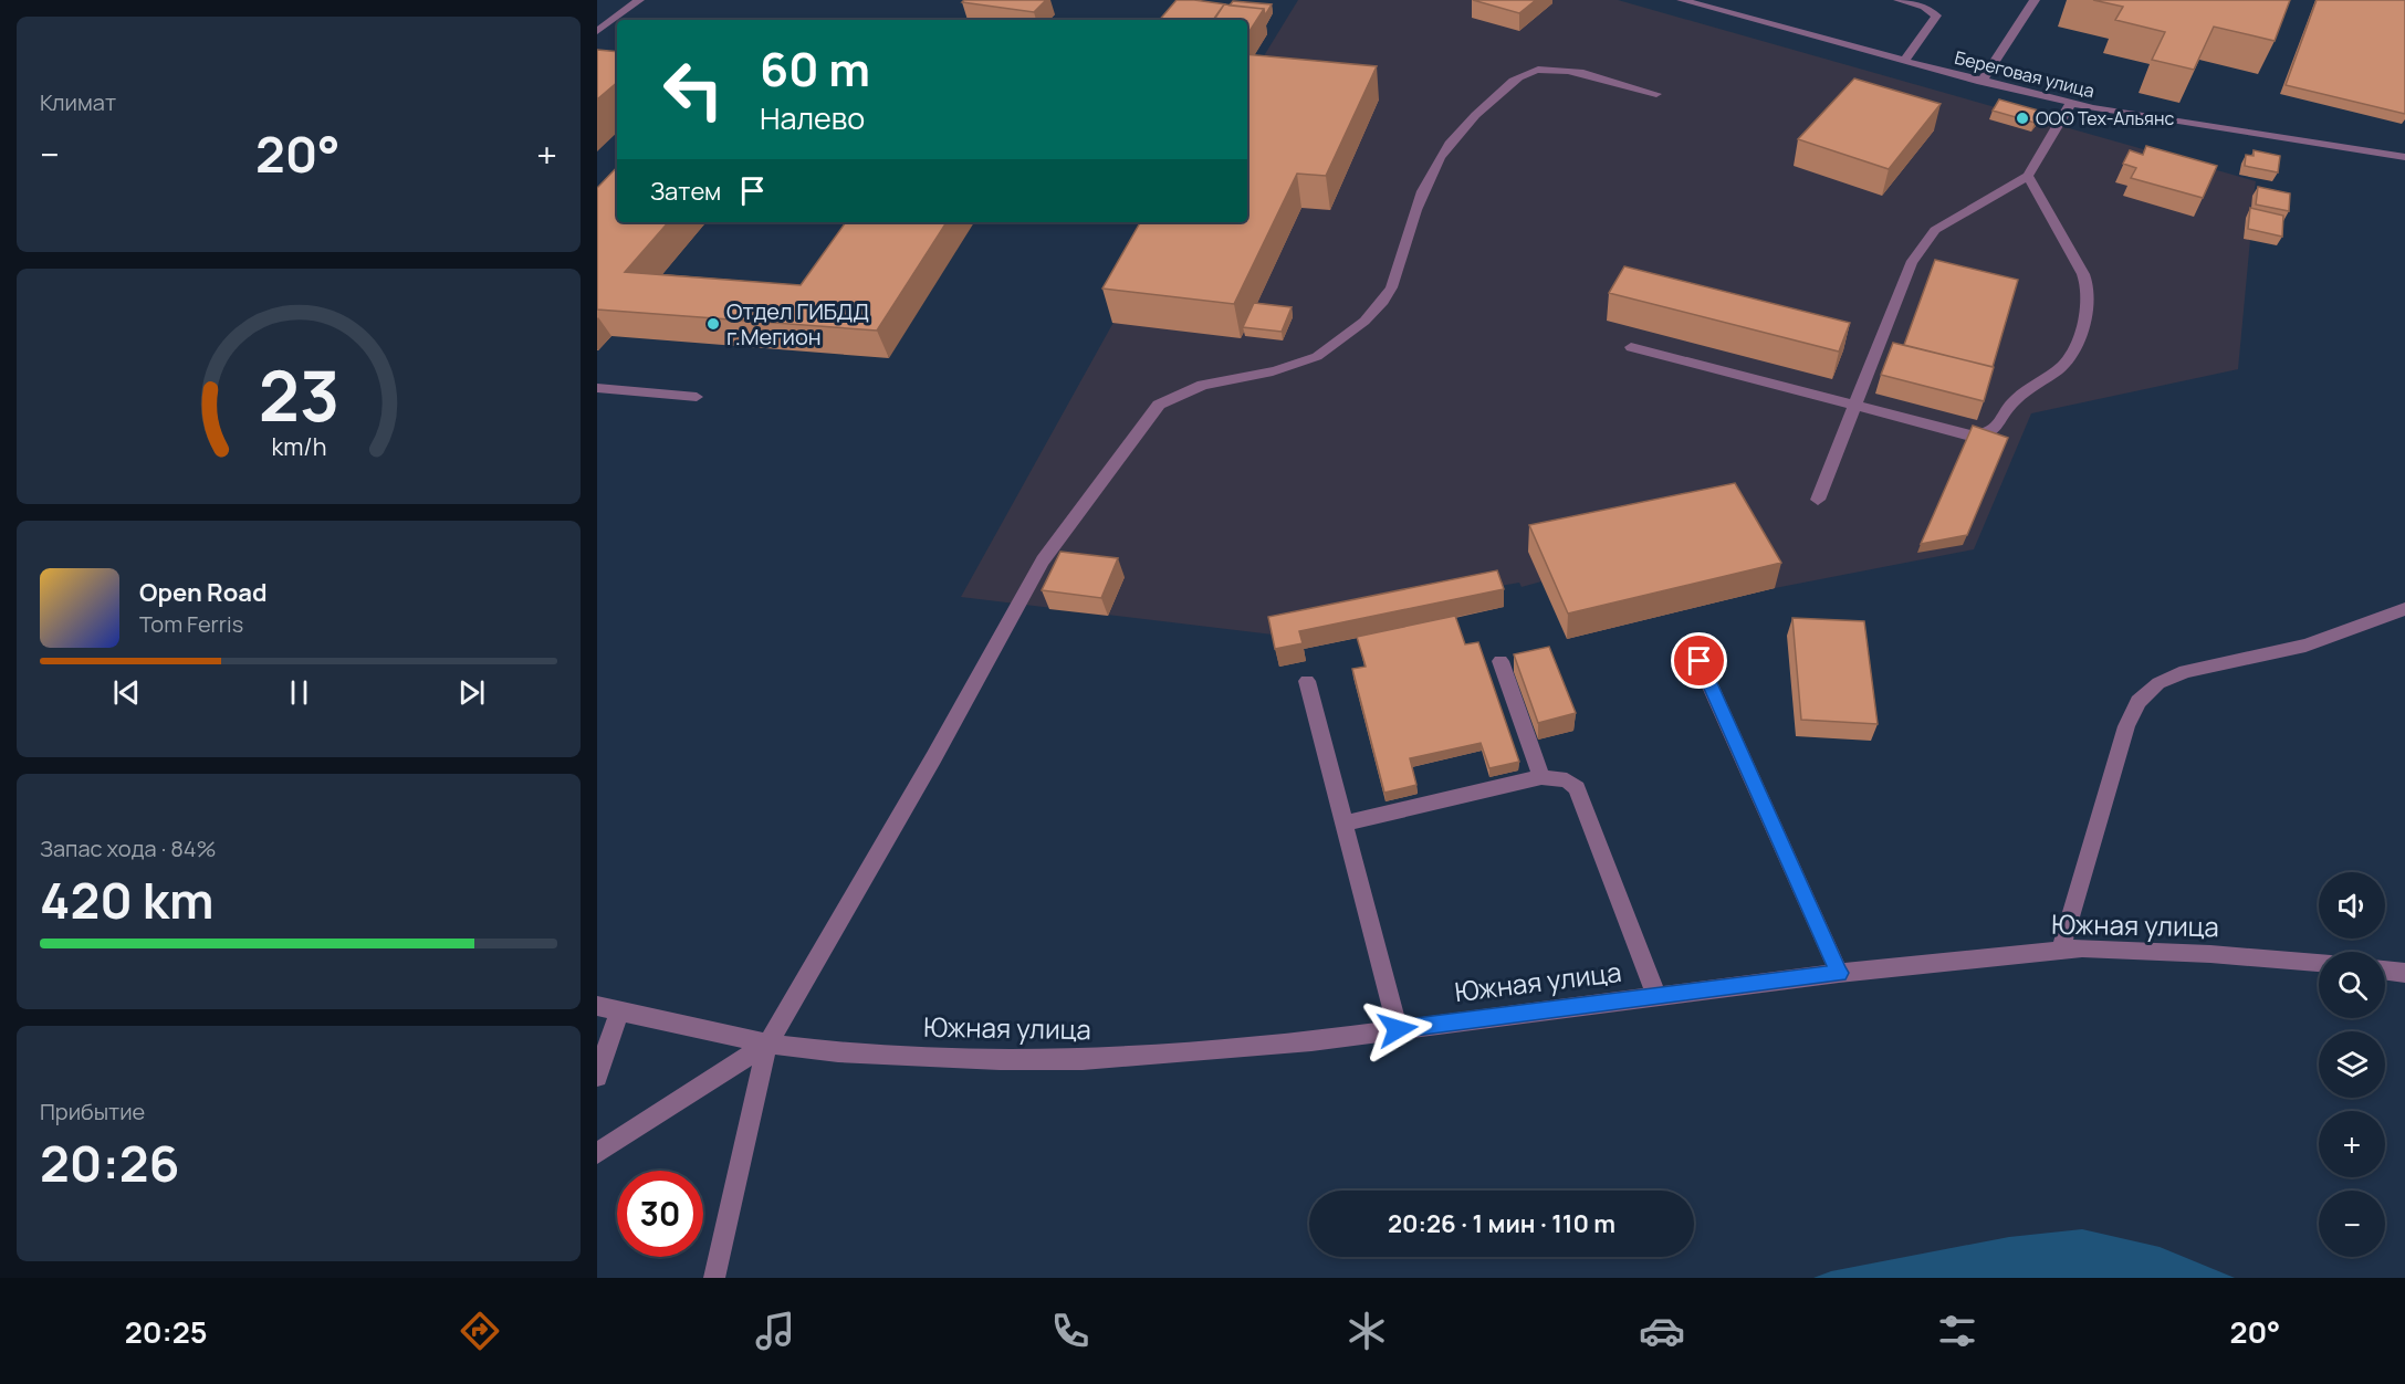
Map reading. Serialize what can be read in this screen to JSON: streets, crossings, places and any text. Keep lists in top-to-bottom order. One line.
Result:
{"streets":{"street":["Береговая улица","Южная улица"]},"places":["ООО Тех-Альянс","Отдел ГИБДД г.Мегион"],"page":{"tile":["Климат",["Запас хода · 84%","420 km"],["Прибытие","20:26"]],"turn":["60 m","Налево"],"heat":["−","20°","+"],"then":"Затем","song":["Open Road","Tom Ferris"],"map_buttons":["+","−"],"limit":"30","trip":"20:26 · 1 мин · 110 m","tabs":["20:25","20°"],"gauge":["23","km/h"]}}
